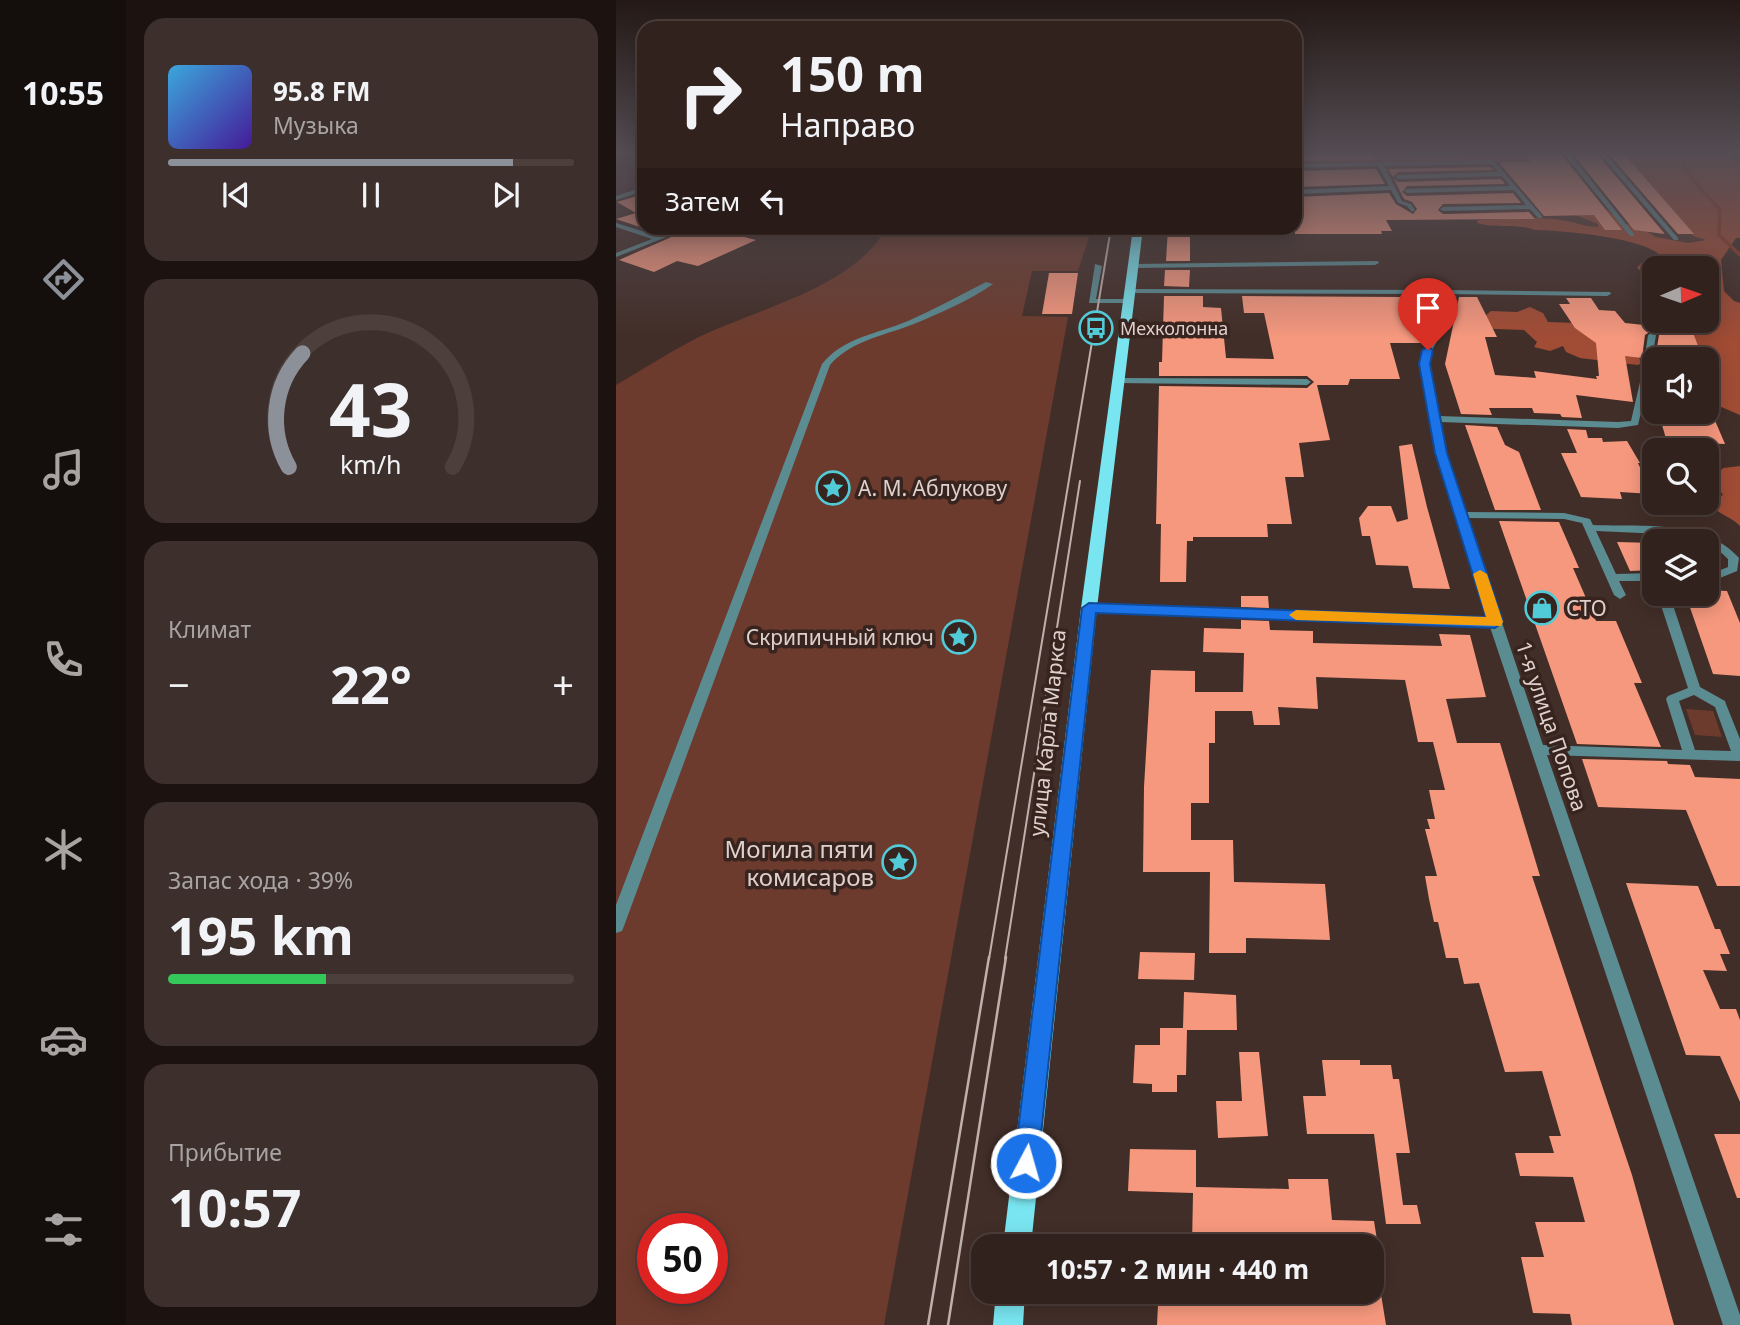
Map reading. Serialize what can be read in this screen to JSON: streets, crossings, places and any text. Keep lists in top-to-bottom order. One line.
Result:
{"streets":{"main road":["улица Карла Маркса"],"street":["1-я улица Попова"]},"places":{"bus stop":["Мехколонна"],"place":["А. М. Аблукову","Скрипичный ключ","Могила пяти комисаров"],"shop":["СТО"]},"north":"right","page":{"tabs":"10:55","turn":["150 m","Направо"],"song":["95.8 FM","Музыка"],"then":"Затем","tile":["Климат",["Запас хода · 39%","195 km"],["Прибытие","10:57"]],"heat":["−","22°","+"],"limit":"50","trip":"10:57 · 2 мин · 440 m","gauge":["43","km/h"]}}
